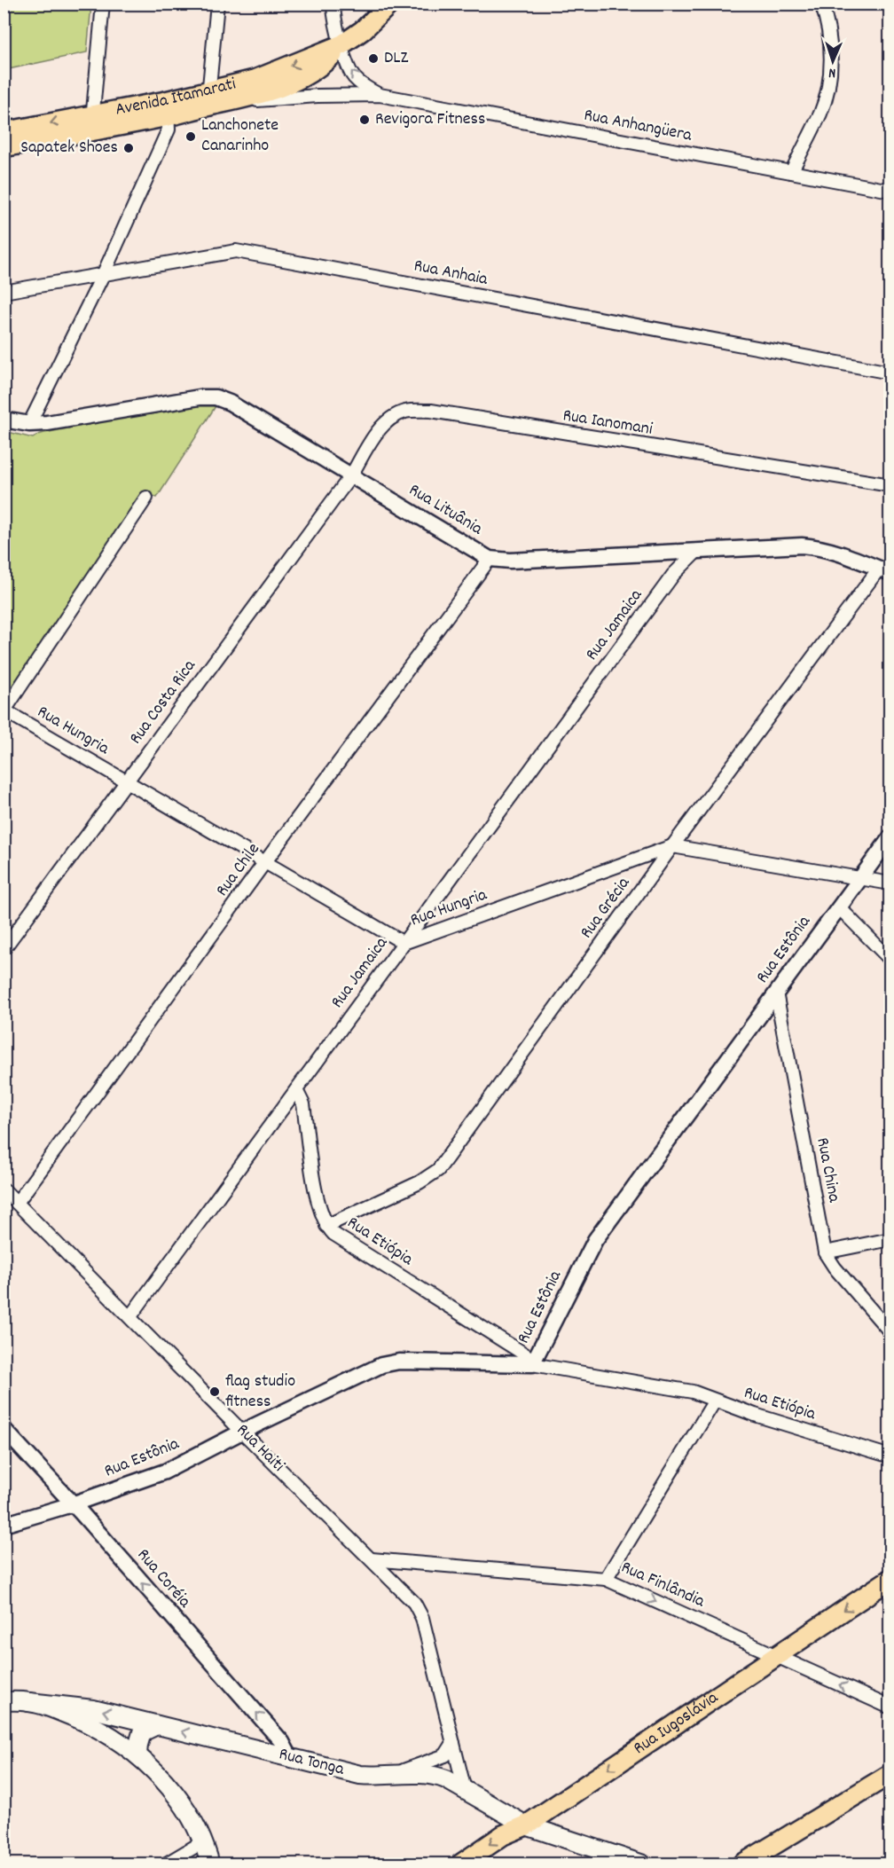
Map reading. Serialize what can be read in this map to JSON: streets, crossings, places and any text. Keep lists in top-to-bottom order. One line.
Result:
{"streets":{"main road":["Avenida Itamarati","Rua Iugoslávia","Rua Tonga"],"street":["Rua Anhangüera","Rua Anhaia","Rua Ianomani","Rua Lituânia","Rua Jamaica","Rua Costa Rica","Rua Hungria","Rua Chile","Rua Grécia","Rua Estônia","Rua China","Rua Etiópia","Rua Haiti","Rua Coréia","Rua Finlândia"]},"crossings":[["Avenida Itamarati","Rua Anhangüera"],["Rua Ianomani","Rua Lituânia"],["Rua Ianomani","Rua Costa Rica"],["Rua Lituânia","Rua Jamaica"],["Rua Lituânia","Rua Costa Rica"],["Rua Lituânia","Rua Chile"],["Rua Lituânia","Rua Grécia"],["Rua Jamaica","Rua Hungria"],["Rua Jamaica","Rua Etiópia"],["Rua Jamaica","Rua Haiti"],["Rua Costa Rica","Rua Hungria"],["Rua Hungria","Rua Chile"],["Rua Hungria","Rua Grécia"],["Rua Hungria","Rua Estônia"],["Rua Chile","Rua Haiti"],["Rua Grécia","Rua Etiópia"],["Rua Estônia","Rua China"],["Rua Estônia","Rua Etiópia"],["Rua Estônia","Rua Haiti"],["Rua Estônia","Rua Coréia"],["Rua Haiti","Rua Finlândia"],["Rua Haiti","Rua Tonga"],["Rua Coréia","Rua Tonga"],["Rua Finlândia","Rua Iugoslávia"]],"one_way":["Rua Coréia"],"places":["DLZ","Revigora Fitness","Lanchonete Canarinho","Sapatek Shoes","flag studio fitness"],"north":"bottom"}
